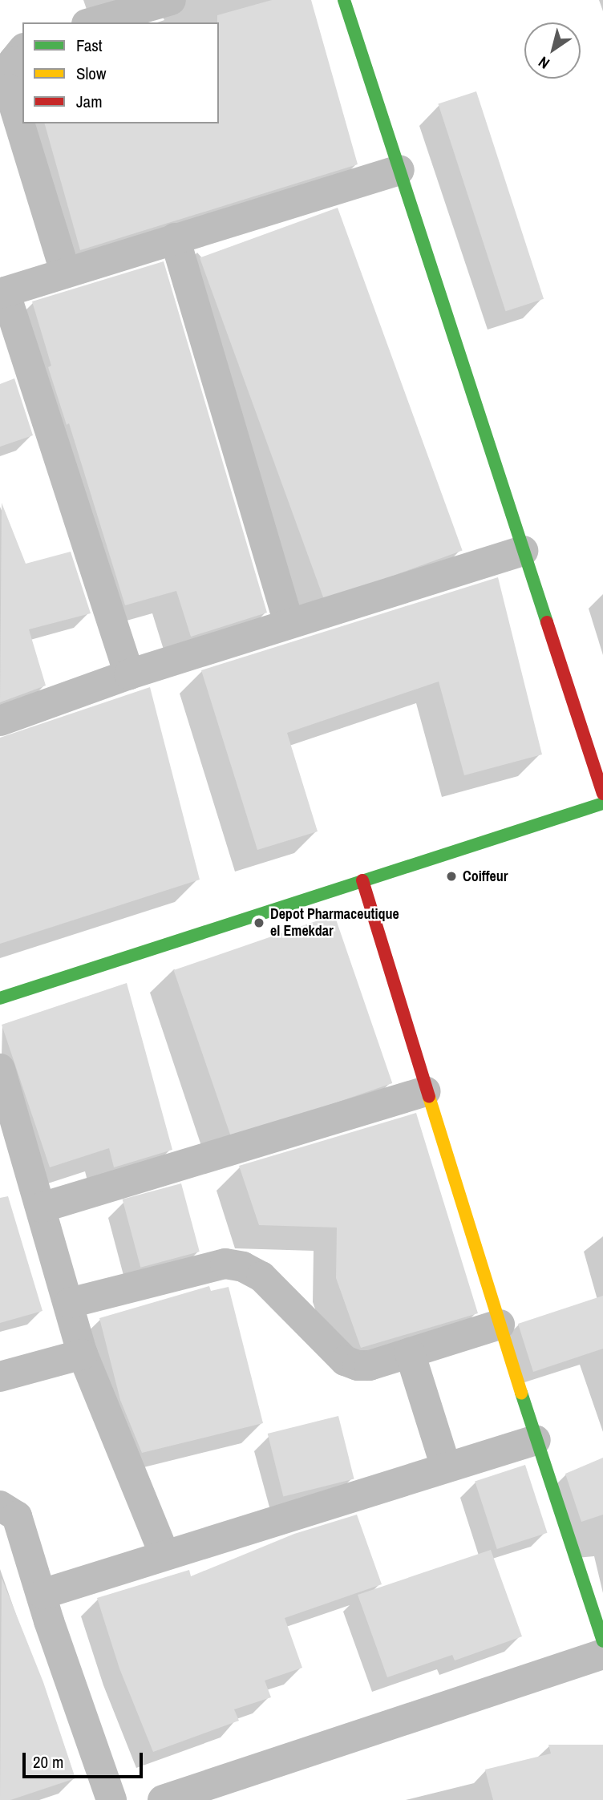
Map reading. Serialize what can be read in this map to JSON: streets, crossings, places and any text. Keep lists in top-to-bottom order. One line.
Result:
{"places":["Coiffeur","Depot Pharmaceutique el Emekdar"],"legend":["Fast","Slow","Jam"],"scale_bar":"20 m","north":"bottom left"}
